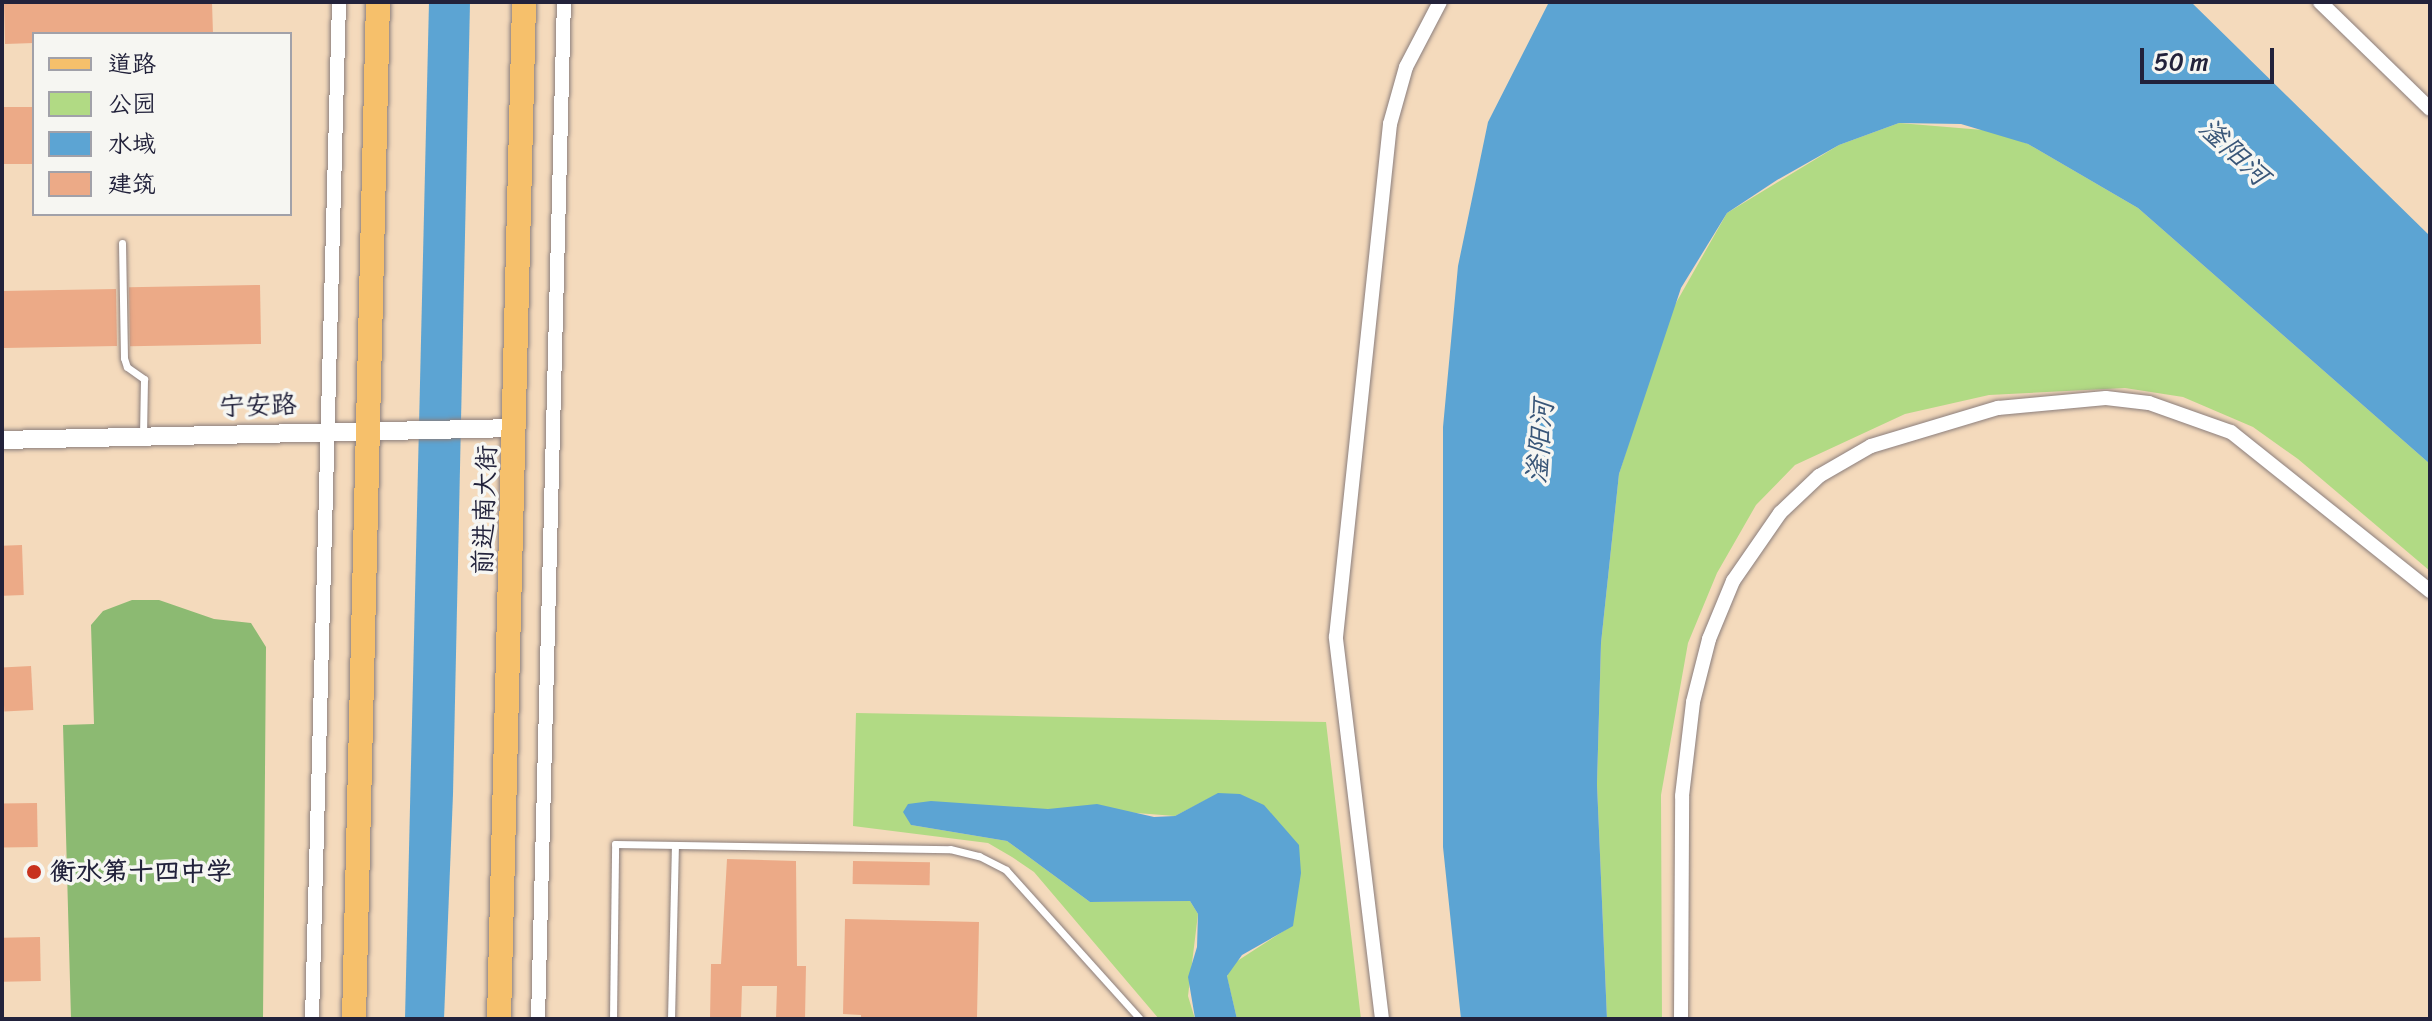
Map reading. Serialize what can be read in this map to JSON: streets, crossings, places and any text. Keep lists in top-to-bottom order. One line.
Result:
{"streets":{"main road":["前进南大街"],"street":["宁安路"]},"crossings":[["宁安路","前进南大街"]],"water":["滏阳河"],"places":["衡水第十四中学"],"legend":["道路","公园","水域","建筑"],"scale_bar":"50 m"}
